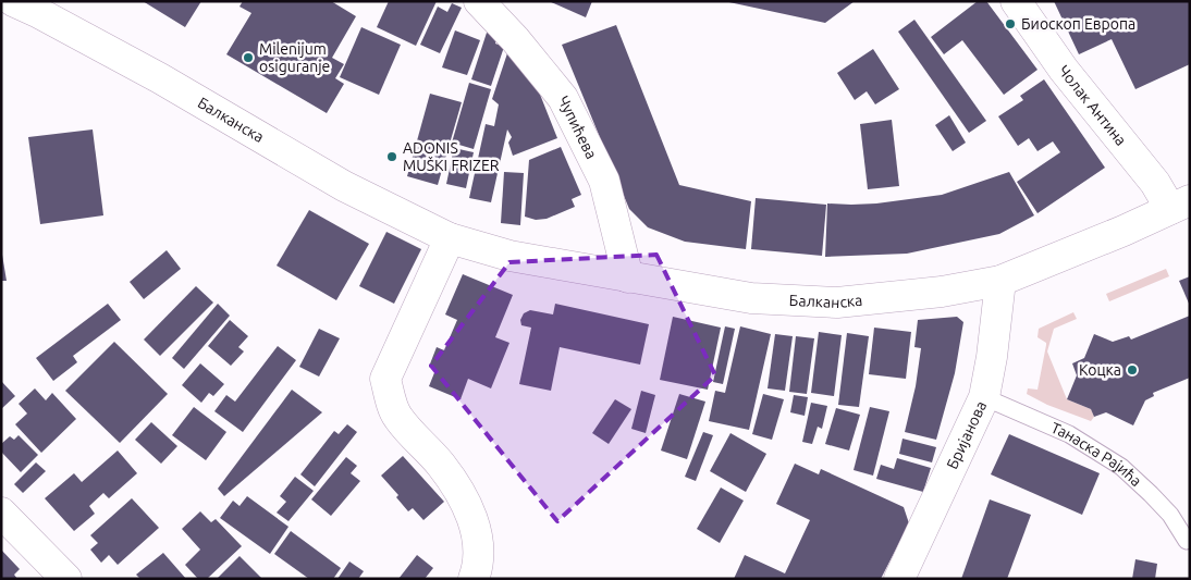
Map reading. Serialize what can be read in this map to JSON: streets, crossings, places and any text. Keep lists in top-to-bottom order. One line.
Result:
{"streets":{"street":["Чолак Антина","Балканска","Чупићева","Бријанова"],"lane":["Танаска Рајића"]},"crossings":[["Чолак Антина","Балканска"],["Балканска","Чупићева"],["Балканска","Бријанова"],["Бријанова","Танаска Рајића"]],"places":["Биоскоп Европа","Milenijum osiguranje","ADONIS MUŠKI FRIZER","Коцка"]}
